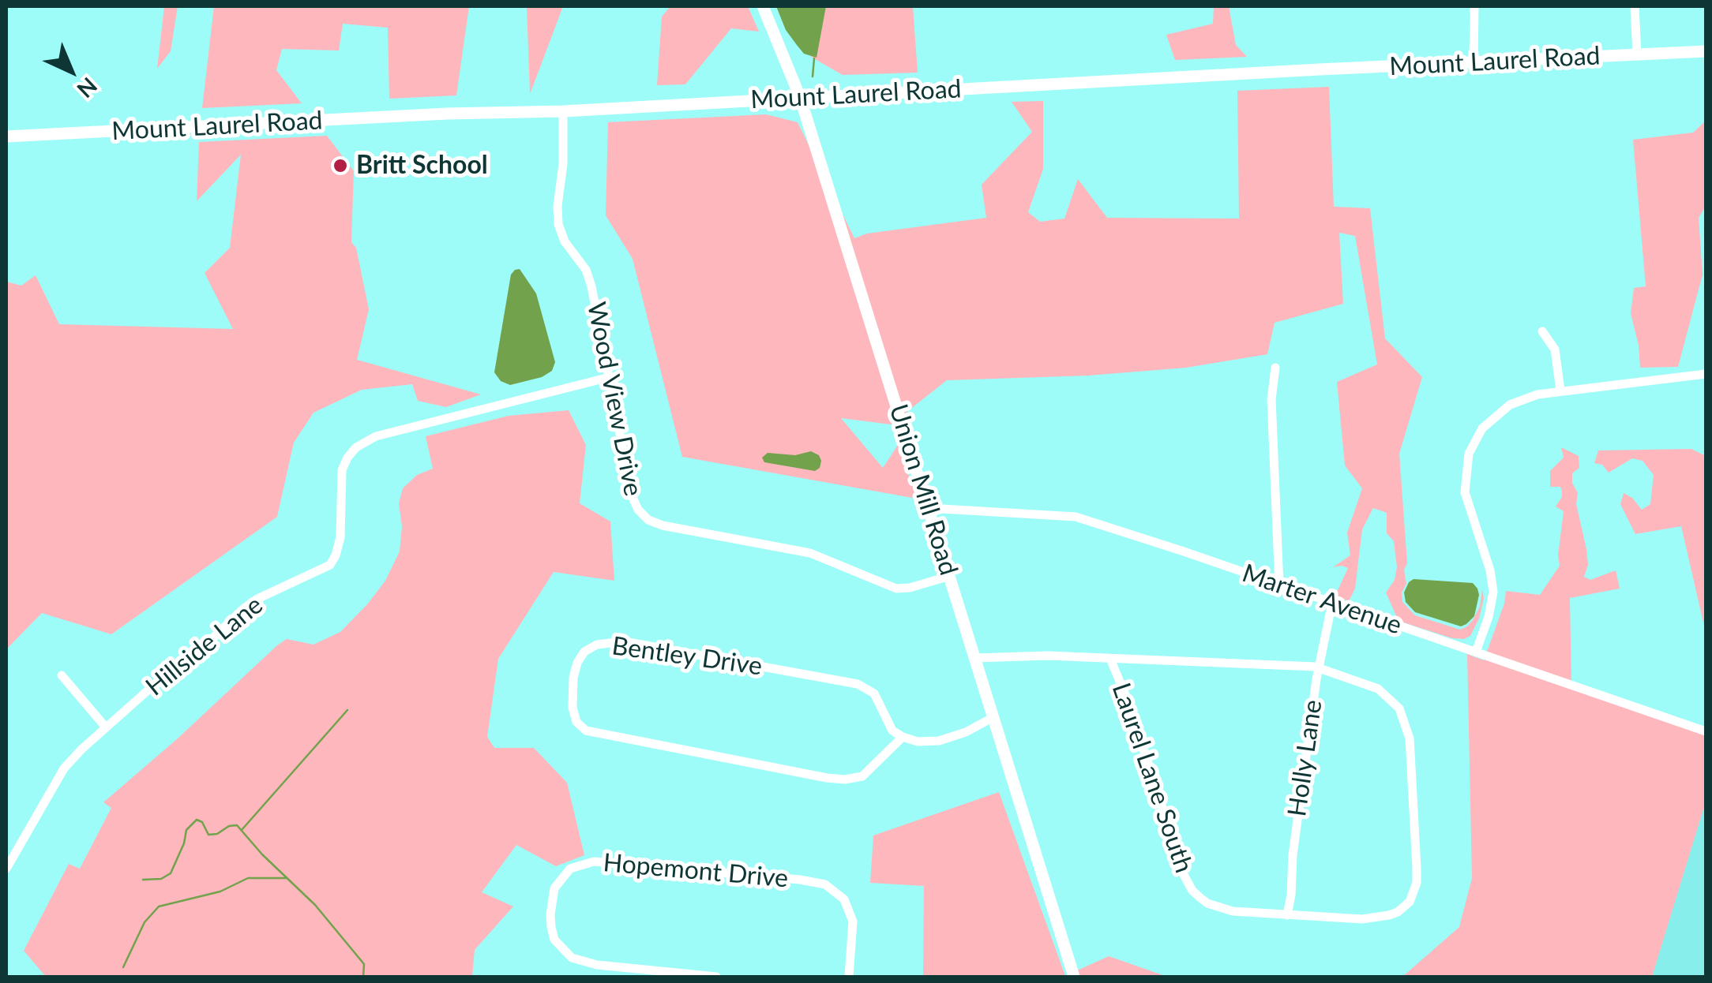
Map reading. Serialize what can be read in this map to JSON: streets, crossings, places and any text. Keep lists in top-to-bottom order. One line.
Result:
{"streets":{"main road":["Mount Laurel Road","Union Mill Road"],"street":["Wood View Drive","Marter Avenue","Hillside Lane","Bentley Drive","Holly Lane","Laurel Lane South","Hopemont Drive"]},"crossings":[["Mount Laurel Road","Wood View Drive"],["Mount Laurel Road","Union Mill Road"],["Wood View Drive","Union Mill Road"],["Wood View Drive","Hillside Lane"],["Union Mill Road","Marter Avenue"],["Union Mill Road","Laurel Lane South"],["Marter Avenue","Holly Lane"],["Holly Lane","Laurel Lane South"]],"places":["Britt School"],"north":"bottom right"}
